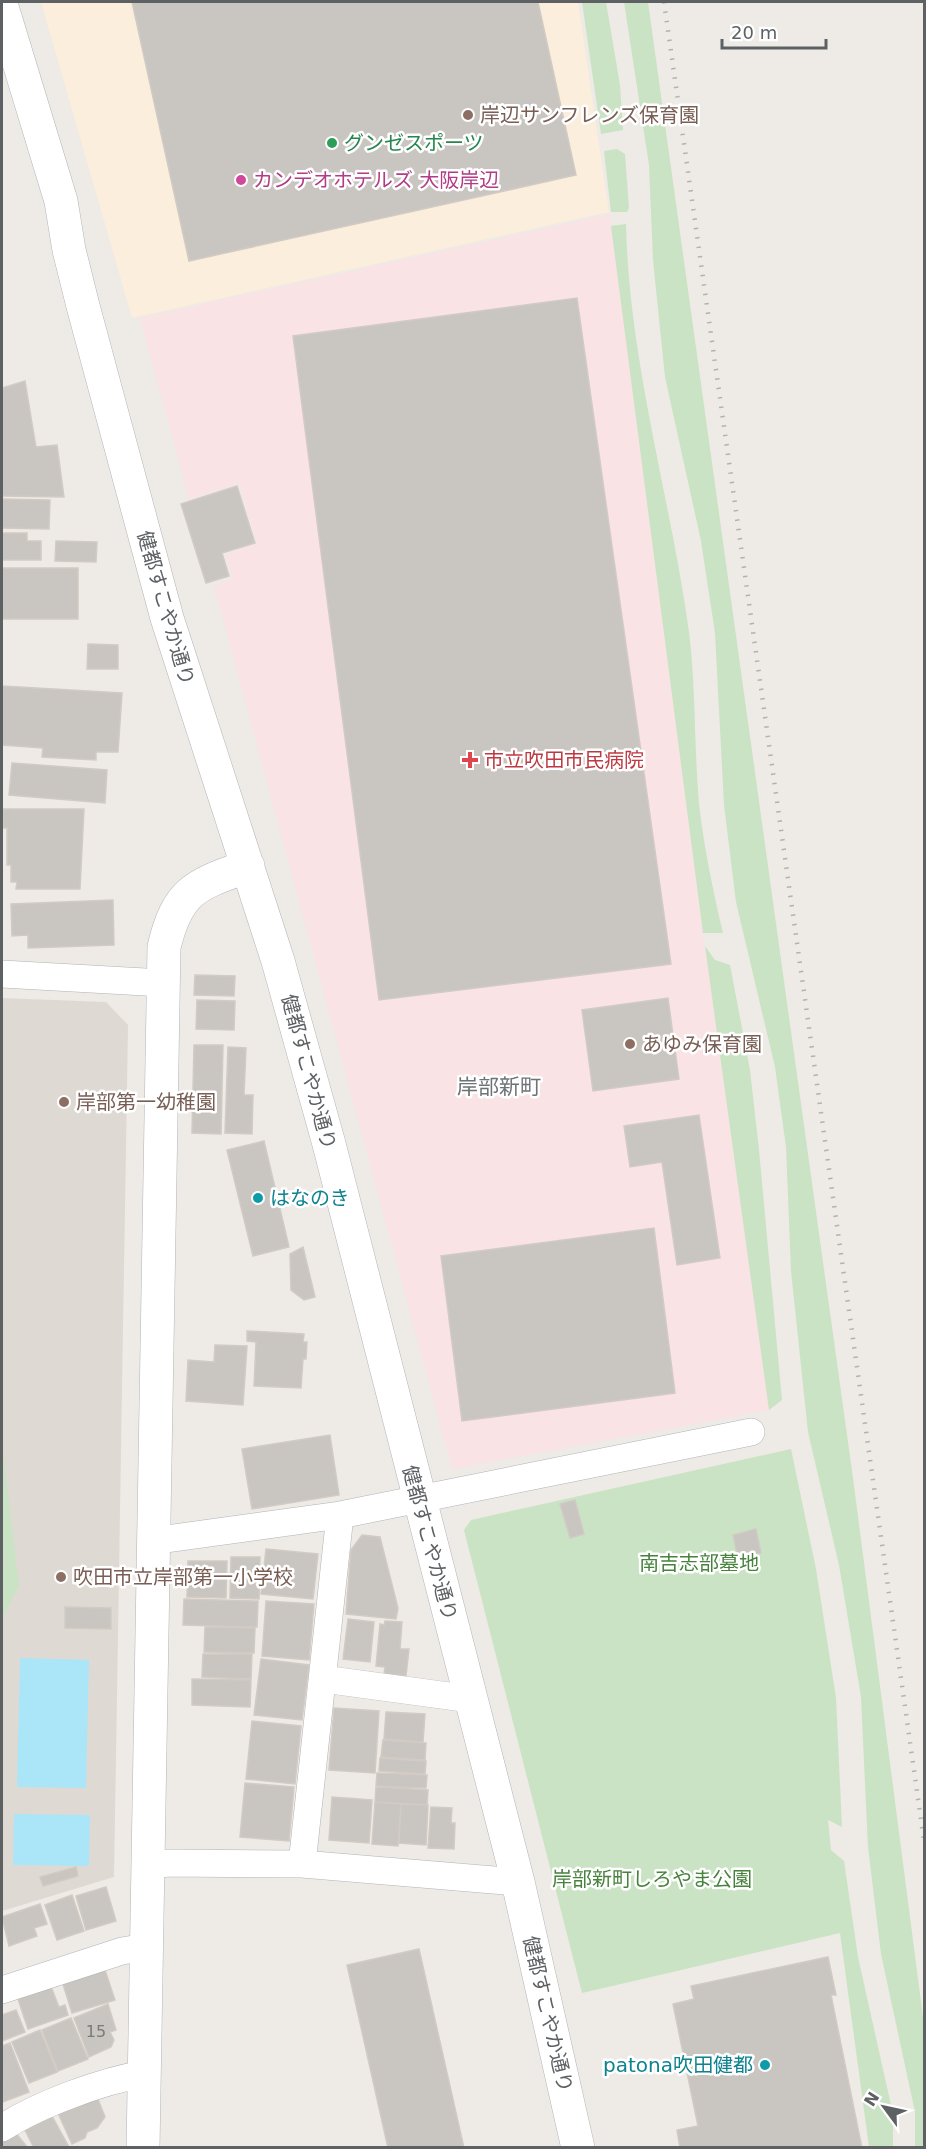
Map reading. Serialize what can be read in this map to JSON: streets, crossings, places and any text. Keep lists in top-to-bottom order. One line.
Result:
{"streets":{"street":["健都すこやか通り"]},"districts":["岸部新町"],"parks":["南吉志部墓地","岸部新町しろやま公園"],"places":{"other":["岸辺サンフレンズ保育園","グンゼスポーツ","カンデオホテルズ 大阪岸辺","あゆみ保育園","岸部第一幼稚園","はなのき","吹田市立岸部第一小学校","patona吹田健都"],"health":["市立吹田市民病院"]},"house_numbers":["15"],"scale_bar":"20 m","north":"top left"}
